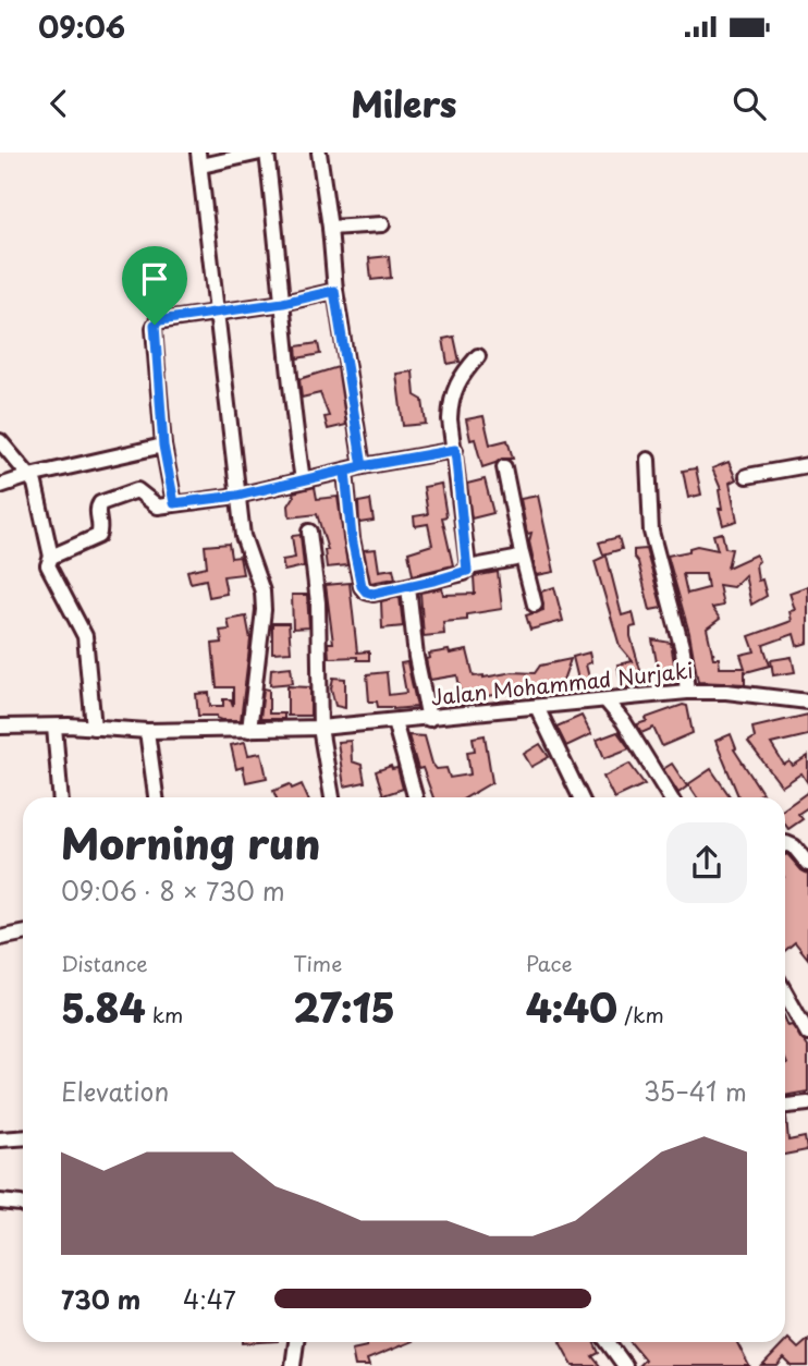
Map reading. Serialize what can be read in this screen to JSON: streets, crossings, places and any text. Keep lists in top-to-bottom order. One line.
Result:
{"streets":{"street":["Jalan Mohammad Nurjaki"]},"page":{"status":"09:06","header":"Milers","heading":["Morning run","09:06 · 8 × 730 m"],"stats":[["Distance","5.84 km"],["Time","27:15"],["Pace","4:40 /km"]],"chart":["Elevation","35–41 m"],"list":[{"name":"730 m","note":"4:47"}]}}
